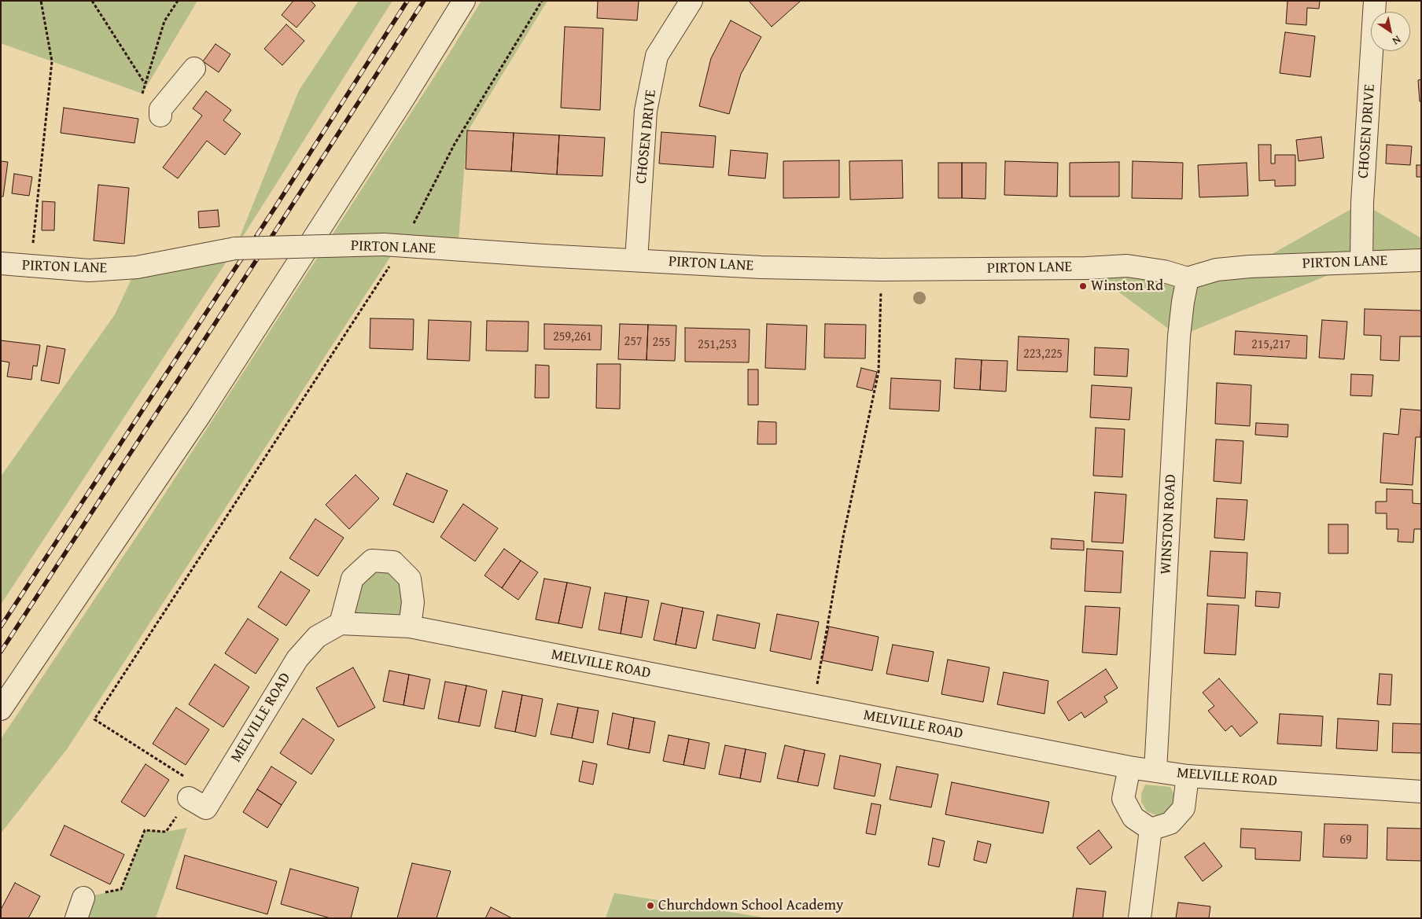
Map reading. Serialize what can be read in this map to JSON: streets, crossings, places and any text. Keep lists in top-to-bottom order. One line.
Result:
{"streets":{"street":["CHOSEN DRIVE","PIRTON LANE","WINSTON ROAD","MELVILLE ROAD"]},"crossings":[["CHOSEN DRIVE","PIRTON LANE"],["PIRTON LANE","WINSTON ROAD"],["WINSTON ROAD","MELVILLE ROAD"]],"places":["Winston Rd","Churchdown School Academy"],"house_numbers":["259,261","257","255","251,253","215,217","223,225","69"],"north":"bottom right"}
